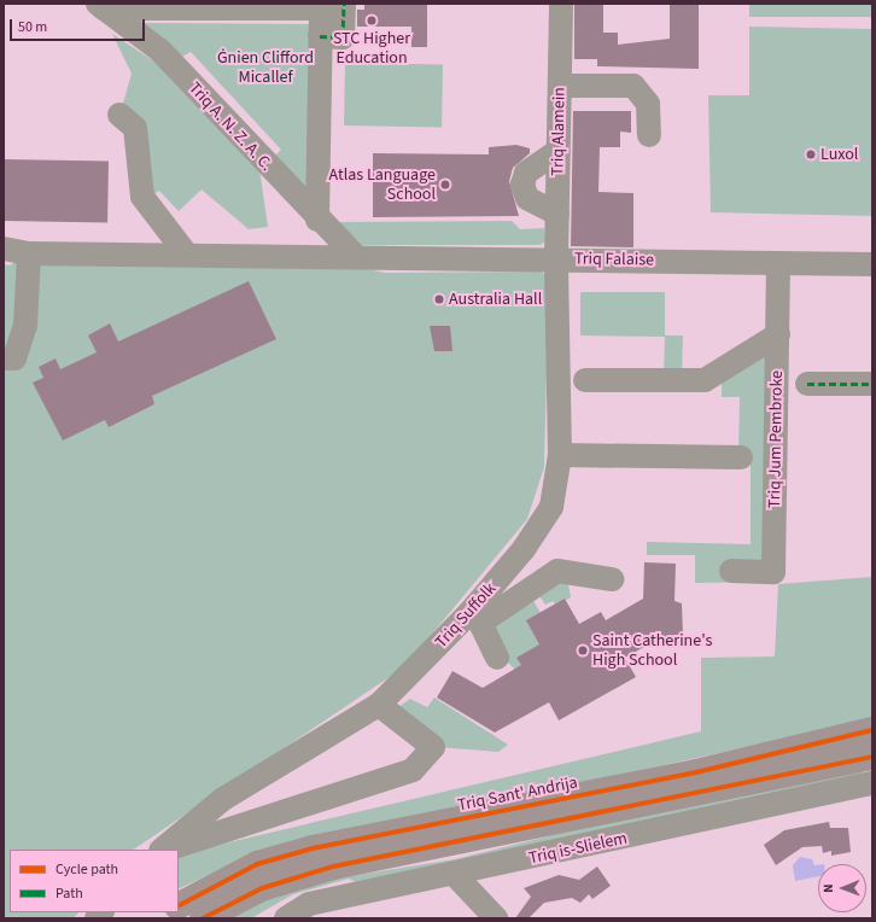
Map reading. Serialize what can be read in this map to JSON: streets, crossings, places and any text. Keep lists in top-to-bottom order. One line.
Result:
{"streets":{"highway":["Triq Sant' Andrija"],"street":["Triq A. N. Z. A. C.","Triq Alamein","Triq Falaise","Triq Jum Pembroke","Triq Suffolk","Triq is-Slielem"]},"crossings":[["Triq A. N. Z. A. C.","Triq Falaise"],["Triq Alamein","Triq Falaise"],["Triq Alamein","Triq Suffolk"],["Triq Falaise","Triq Jum Pembroke"],["Triq Falaise","Triq Suffolk"]],"parks":["Ġnien Clifford Micallef"],"places":["STC Higher Education","Luxol","Atlas Language School","Australia Hall","Saint Catherine's High School"],"legend":["Cycle path","Path"],"scale_bar":"50 m","north":"left"}
